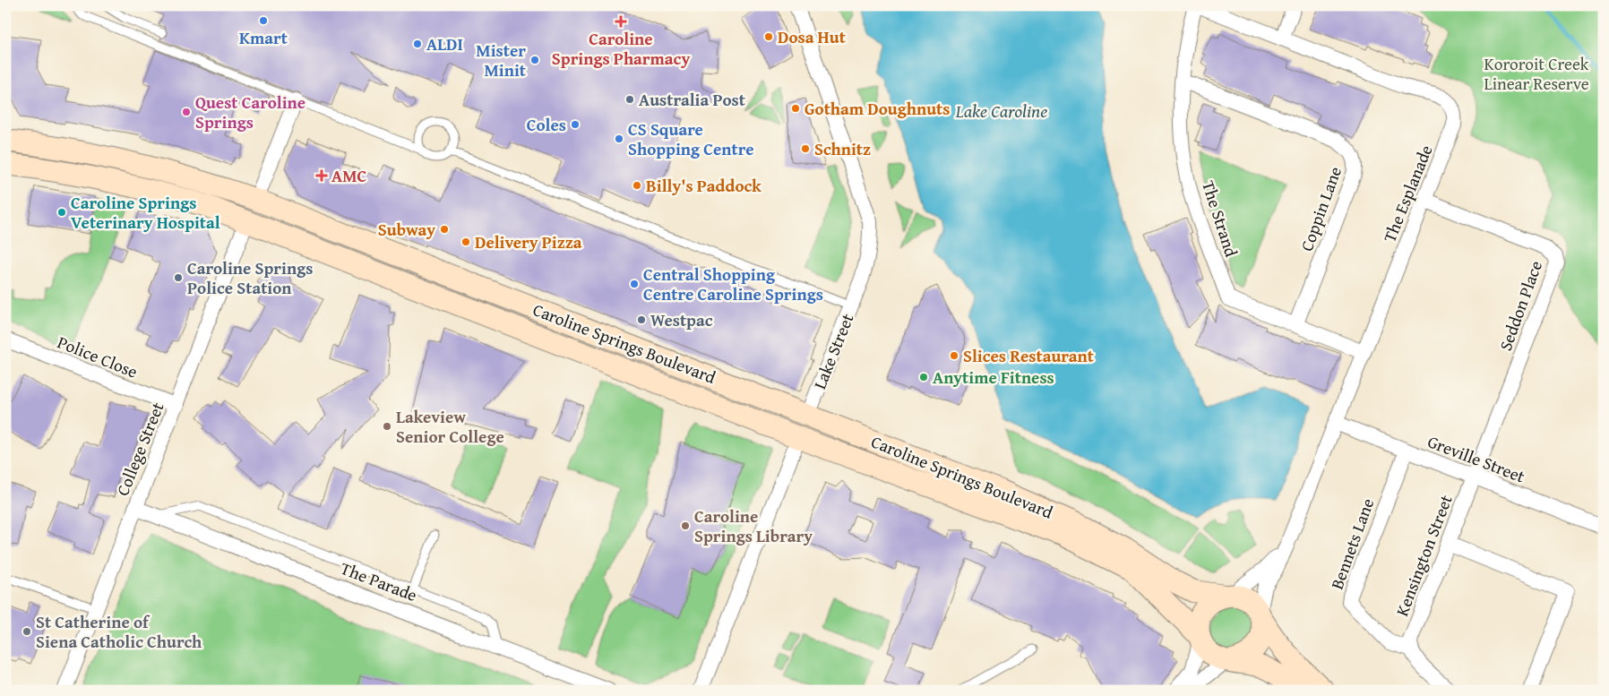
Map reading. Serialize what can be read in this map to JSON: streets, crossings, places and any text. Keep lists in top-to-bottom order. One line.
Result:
{"streets":{"main road":["Caroline Springs Boulevard","Lake Street"],"street":["The Esplanade","Coppin Lane","The Strand","Seddon Place","Police Close","College Street","Greville Street","Bennets Lane","Kensington Street","The Parade"]},"crossings":[["The Esplanade","The Strand"],["The Esplanade","Seddon Place"],["The Esplanade","Caroline Springs Boulevard"],["The Esplanade","Greville Street"],["Coppin Lane","The Strand"],["Seddon Place","Greville Street"],["Seddon Place","Kensington Street"],["Caroline Springs Boulevard","Lake Street"],["Caroline Springs Boulevard","College Street"],["Police Close","College Street"],["College Street","The Parade"],["Greville Street","Bennets Lane"],["Greville Street","Kensington Street"],["Bennets Lane","Kensington Street"]],"water":["Lake Caroline"],"parks":["Kororoit Creek Linear Reserve"],"places":{"other":["Kmart","Dosa Hut","ALDI","Mister Minit","Australia Post","Gotham Doughnuts","Quest Caroline Springs","Coles","CS Square Shopping Centre","Schnitz","Billy's Paddock","Caroline Springs Veterinary Hospital","Subway","Delivery Pizza","Caroline Springs Police Station","Central Shopping Centre Caroline Springs","Westpac","Slices Restaurant","Anytime Fitness","Lakeview Senior College","Caroline Springs Library","St Catherine of Siena Catholic Church"],"health":["Caroline Springs Pharmacy","AMC"]}}
